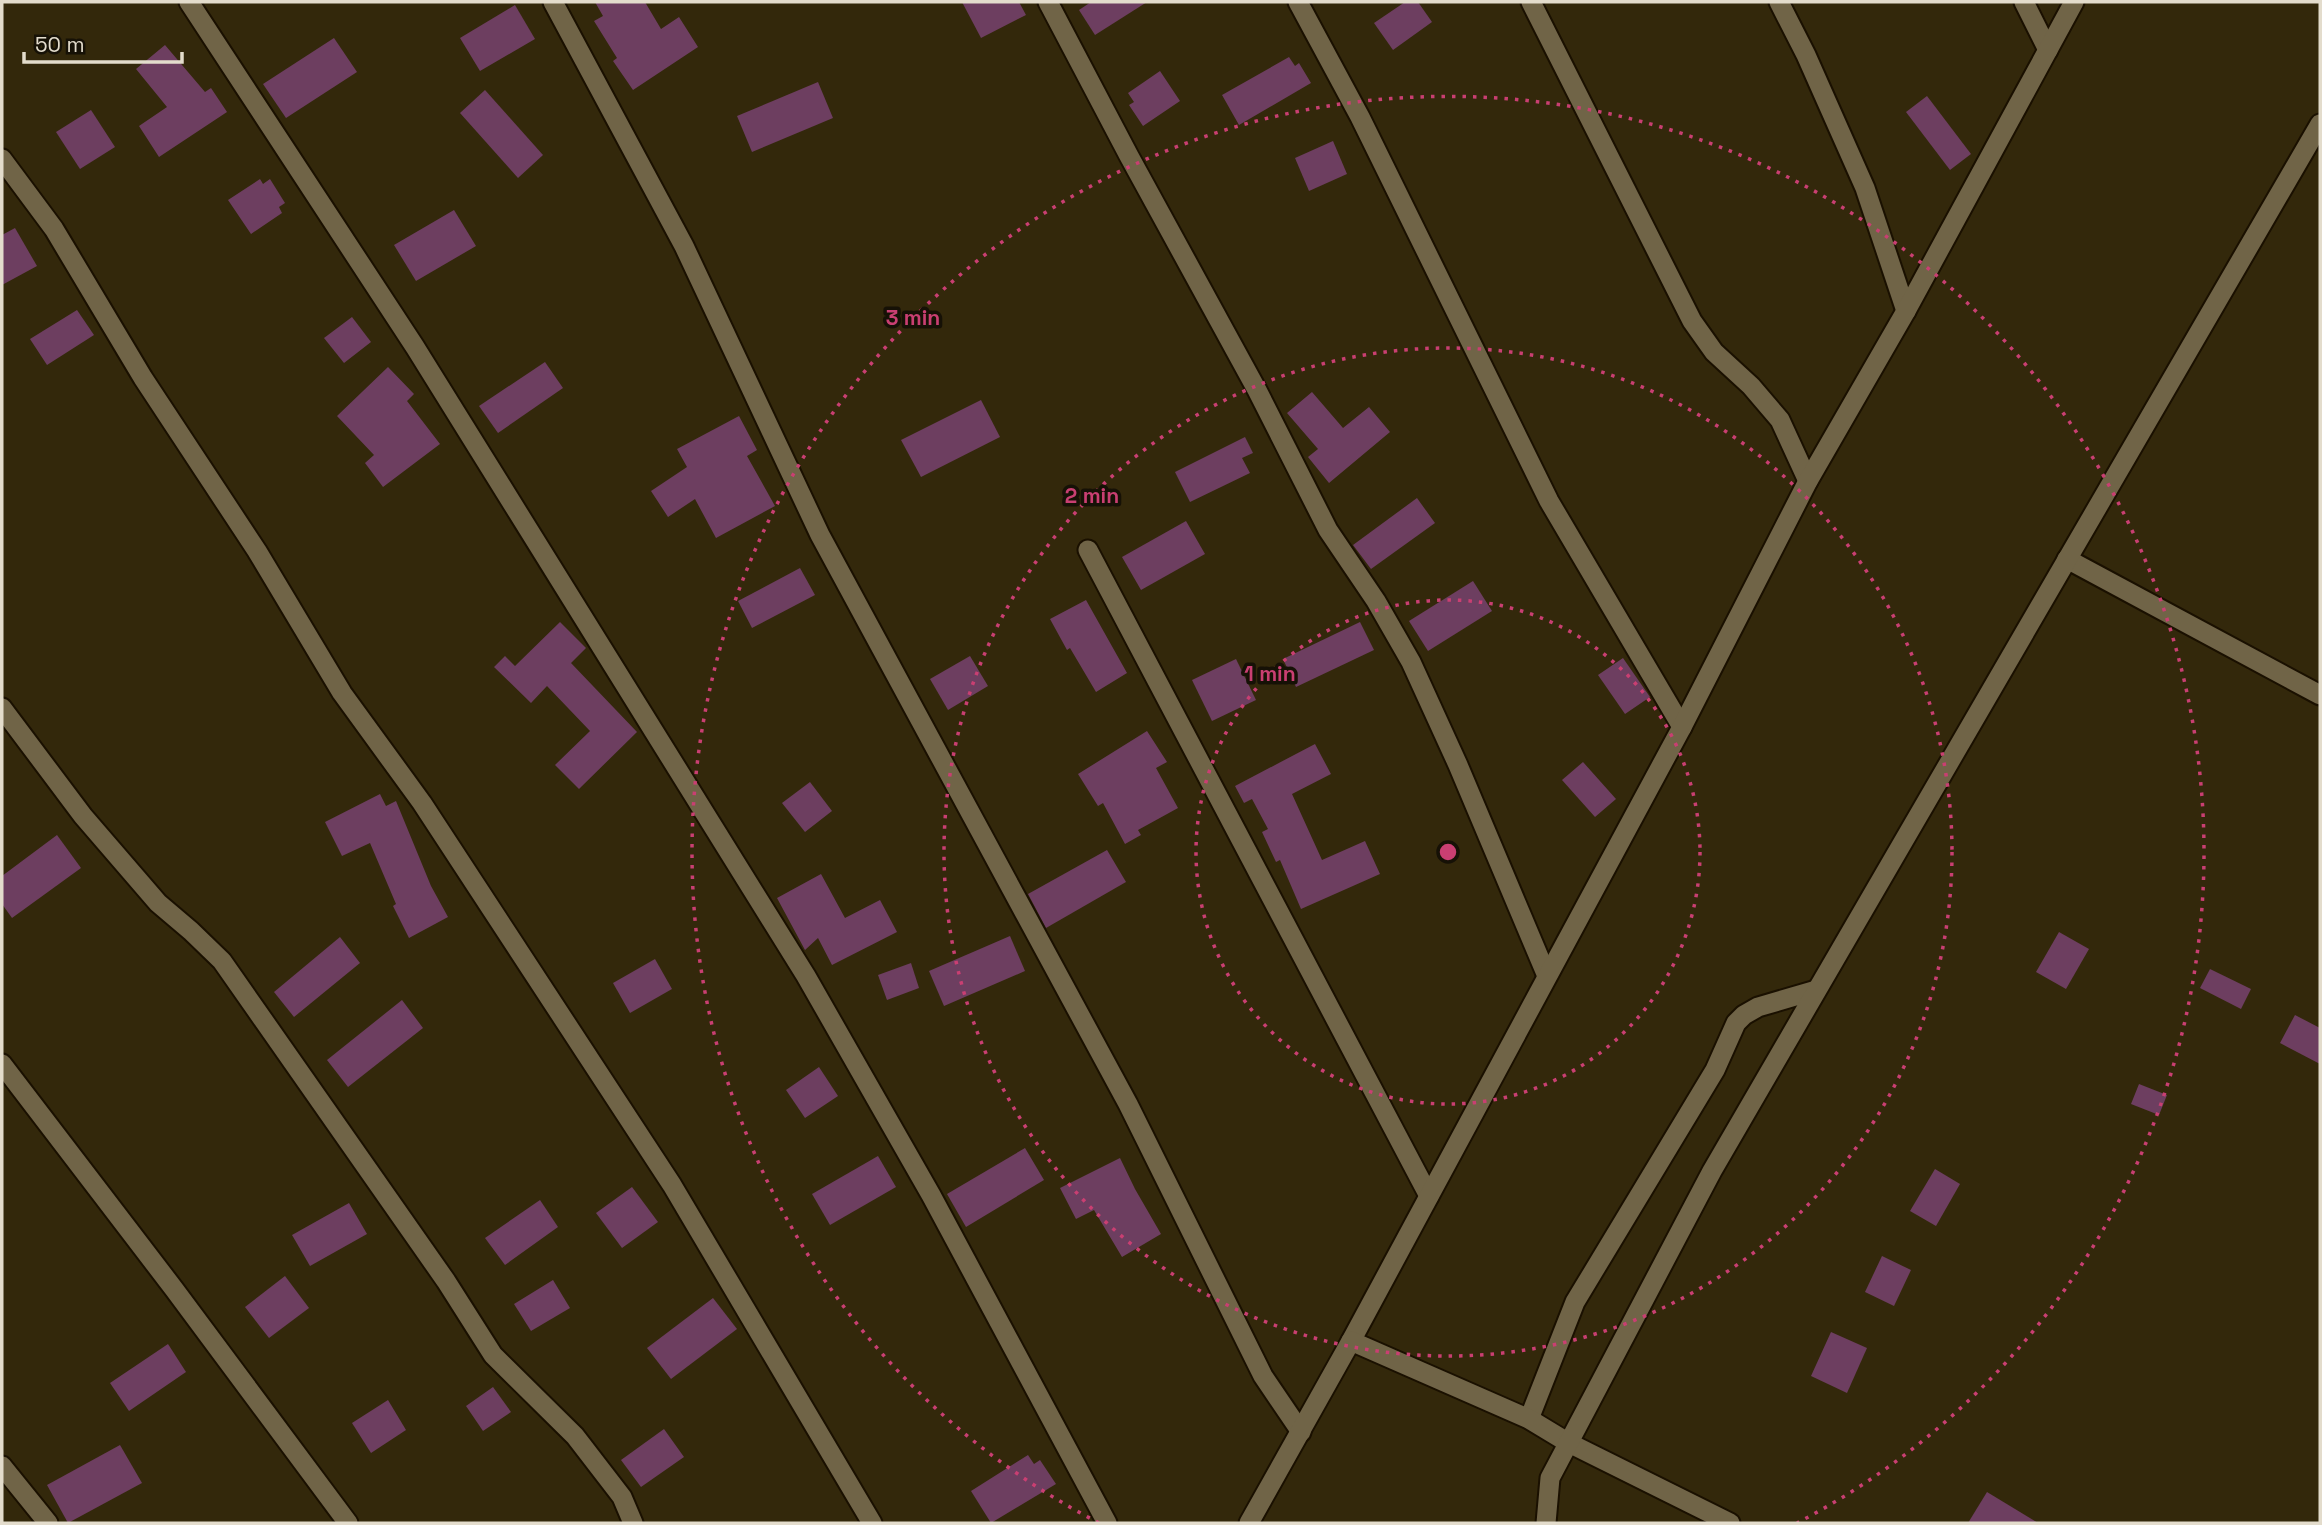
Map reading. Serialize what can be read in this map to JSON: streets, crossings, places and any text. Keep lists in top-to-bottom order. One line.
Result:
{"scale_bar":"50 m","rings":["3 min","2 min","1 min"]}
